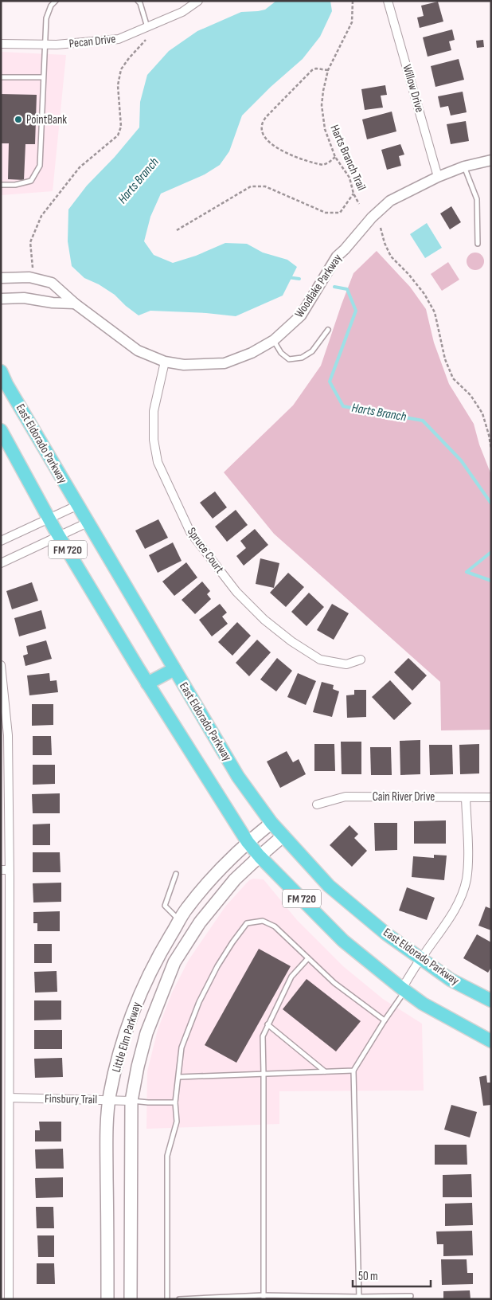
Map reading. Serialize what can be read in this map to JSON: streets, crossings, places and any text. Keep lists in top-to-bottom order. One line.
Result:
{"streets":{"main road":["East Eldorado Parkway","FM 720","Little Elm Parkway"],"street":["Pecan Drive","Willow Drive","Woodlake Parkway","Spruce Court","Cain River Drive","Finsbury Trail"],"path":["Harts Branch Trail"]},"crossings":[["Willow Drive","Woodlake Parkway"],["Woodlake Parkway","Spruce Court"],["East Eldorado Parkway","Little Elm Parkway"],["FM 720","Little Elm Parkway"],["Little Elm Parkway","Finsbury Trail"]],"water":["Harts Branch"],"places":["PointBank"],"scale_bar":"50 m"}
